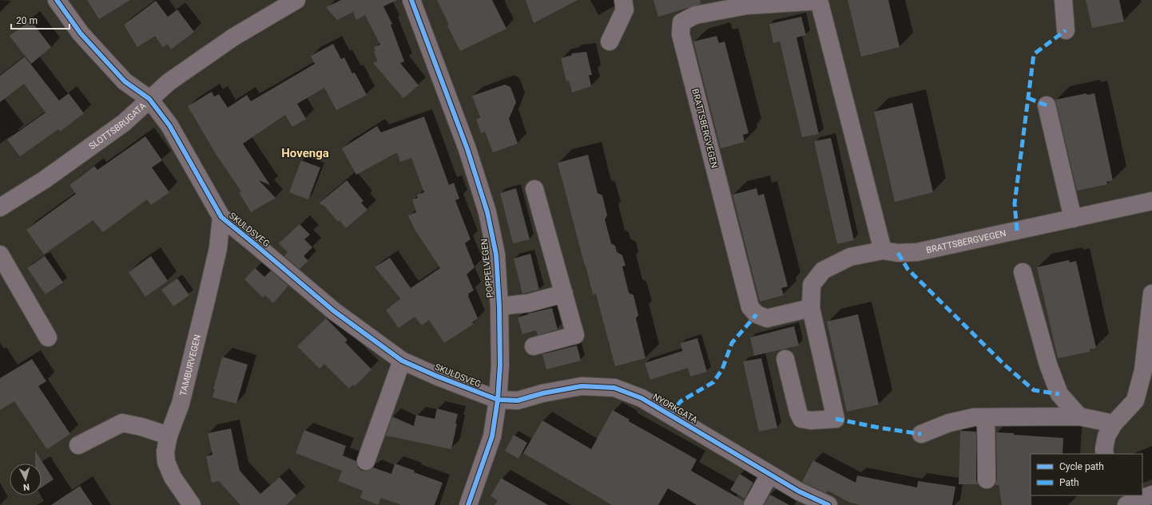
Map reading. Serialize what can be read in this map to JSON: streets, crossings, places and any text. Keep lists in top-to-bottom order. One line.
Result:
{"streets":{"street":["SLOTTSBRUGATA","BRATTSBERGVEGEN","SKULDSVEG","POPPELVEGEN","TAMBURVEGEN","NYORKGATA"]},"crossings":[["SLOTTSBRUGATA","SKULDSVEG"],["SKULDSVEG","POPPELVEGEN"],["SKULDSVEG","TAMBURVEGEN"],["SKULDSVEG","NYORKGATA"],["POPPELVEGEN","NYORKGATA"]],"districts":["Hovenga"],"legend":["Cycle path","Path"],"scale_bar":"20 m","north":"bottom"}
